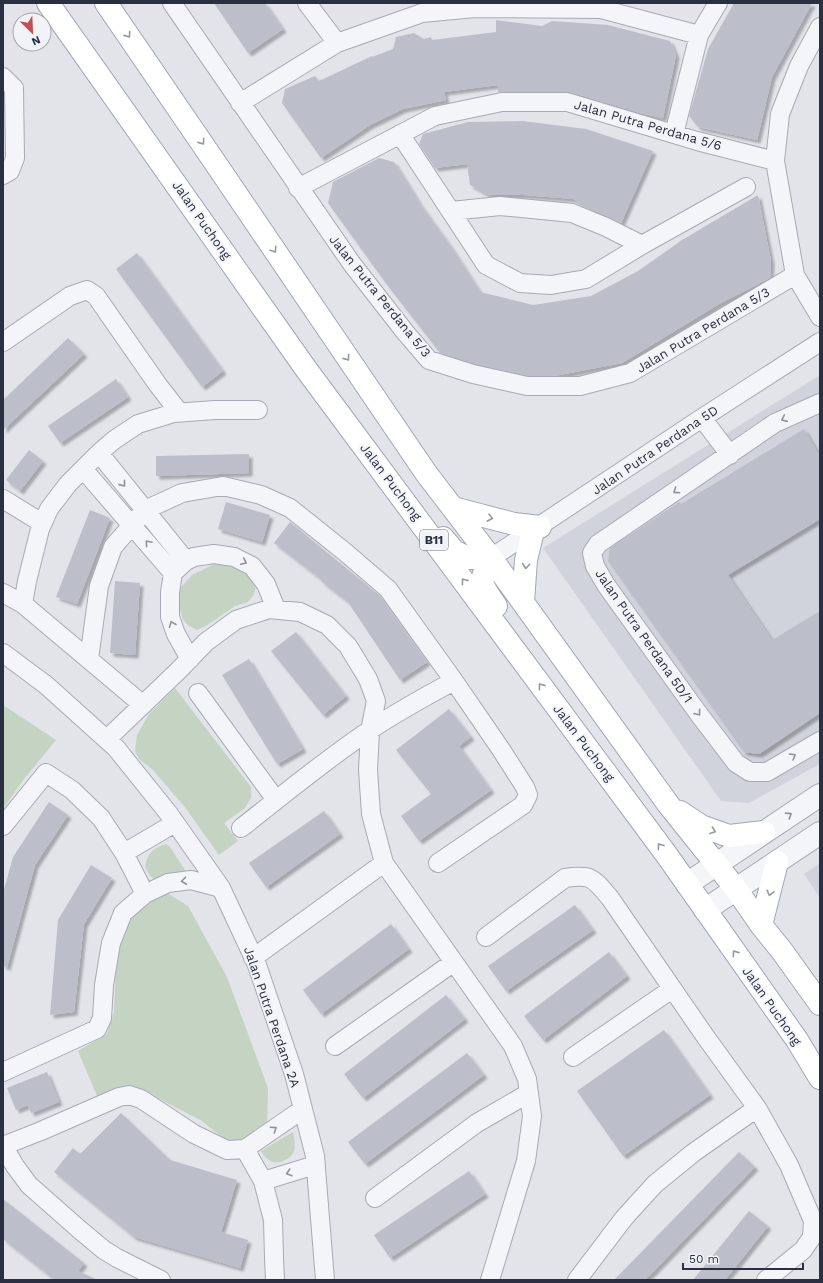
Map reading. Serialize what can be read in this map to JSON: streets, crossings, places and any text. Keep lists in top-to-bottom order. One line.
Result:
{"streets":{"main road":["Jalan Puchong","B11"],"street":["Jalan Putra Perdana 5/6","Jalan Putra Perdana 5/3","Jalan Putra Perdana 5D","Jalan Putra Perdana 5D/1","Jalan Putra Perdana 2A"]},"crossings":[["Jalan Putra Perdana 5/6","Jalan Putra Perdana 5/3"],["Jalan Putra Perdana 5D","B11"]],"scale_bar":"50 m","north":"bottom right"}
